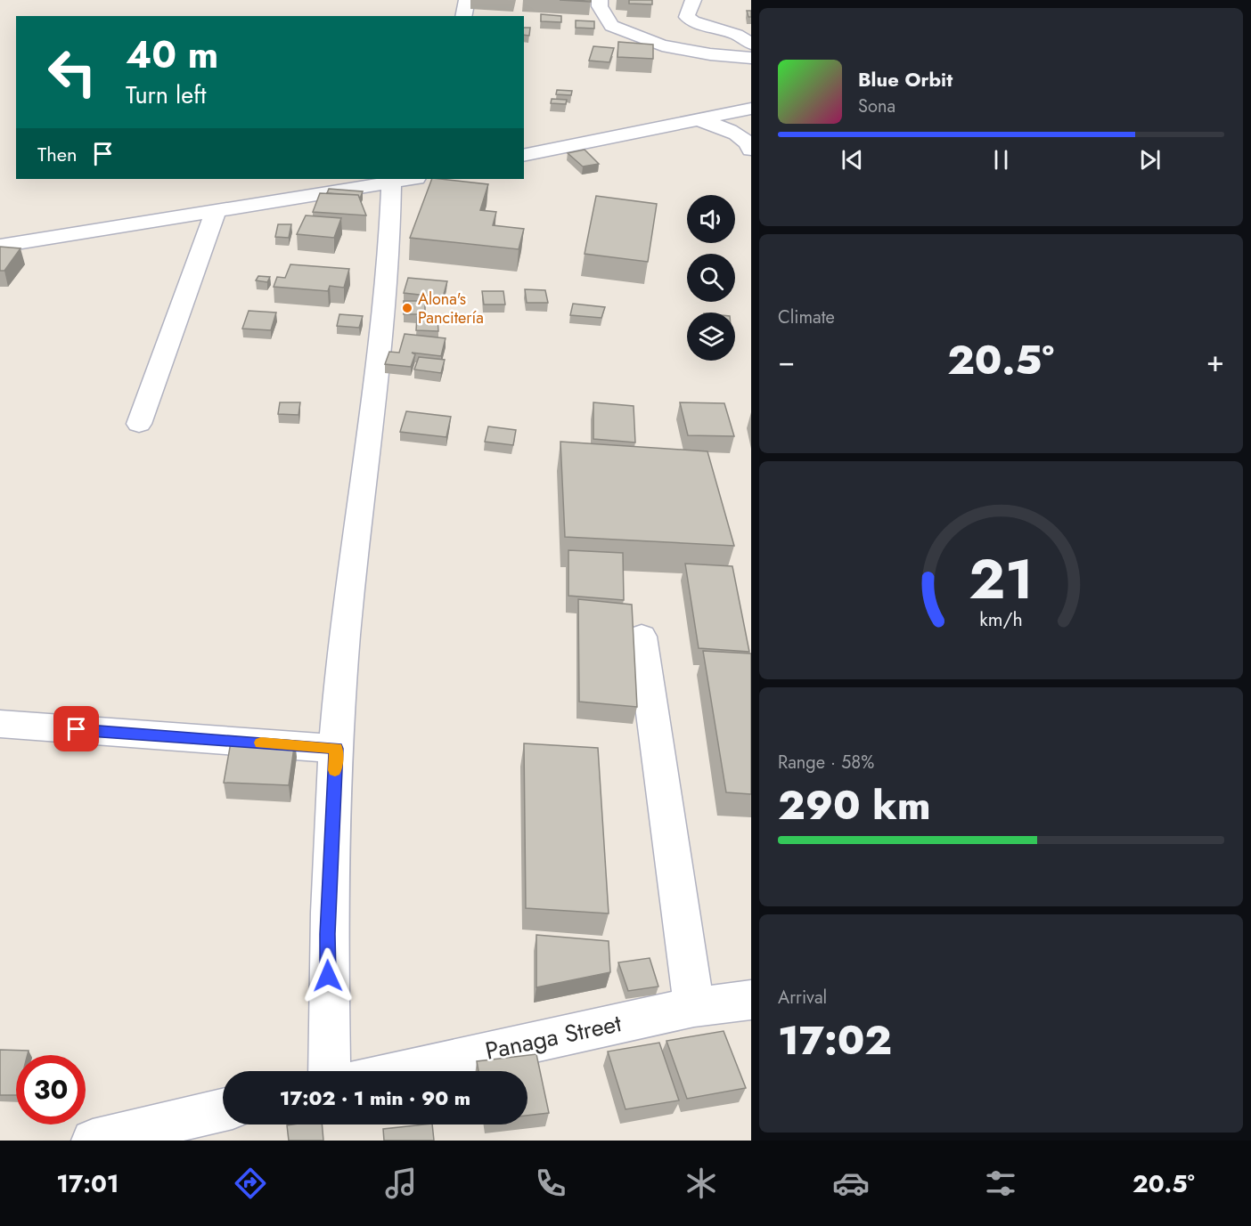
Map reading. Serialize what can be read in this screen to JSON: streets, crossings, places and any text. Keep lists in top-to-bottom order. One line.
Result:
{"streets":{"street":["Panaga Street"]},"places":["Alona's Pancitería"],"page":{"turn":["40 m","Turn left"],"song":["Blue Orbit","Sona"],"then":"Then","tile":["Climate",["Range · 58%","290 km"],["Arrival","17:02"]],"heat":["−","20.5°","+"],"limit":"30","trip":"17:02 · 1 min · 90 m","tabs":["17:01","20.5°"],"gauge":["21","km/h"]}}
